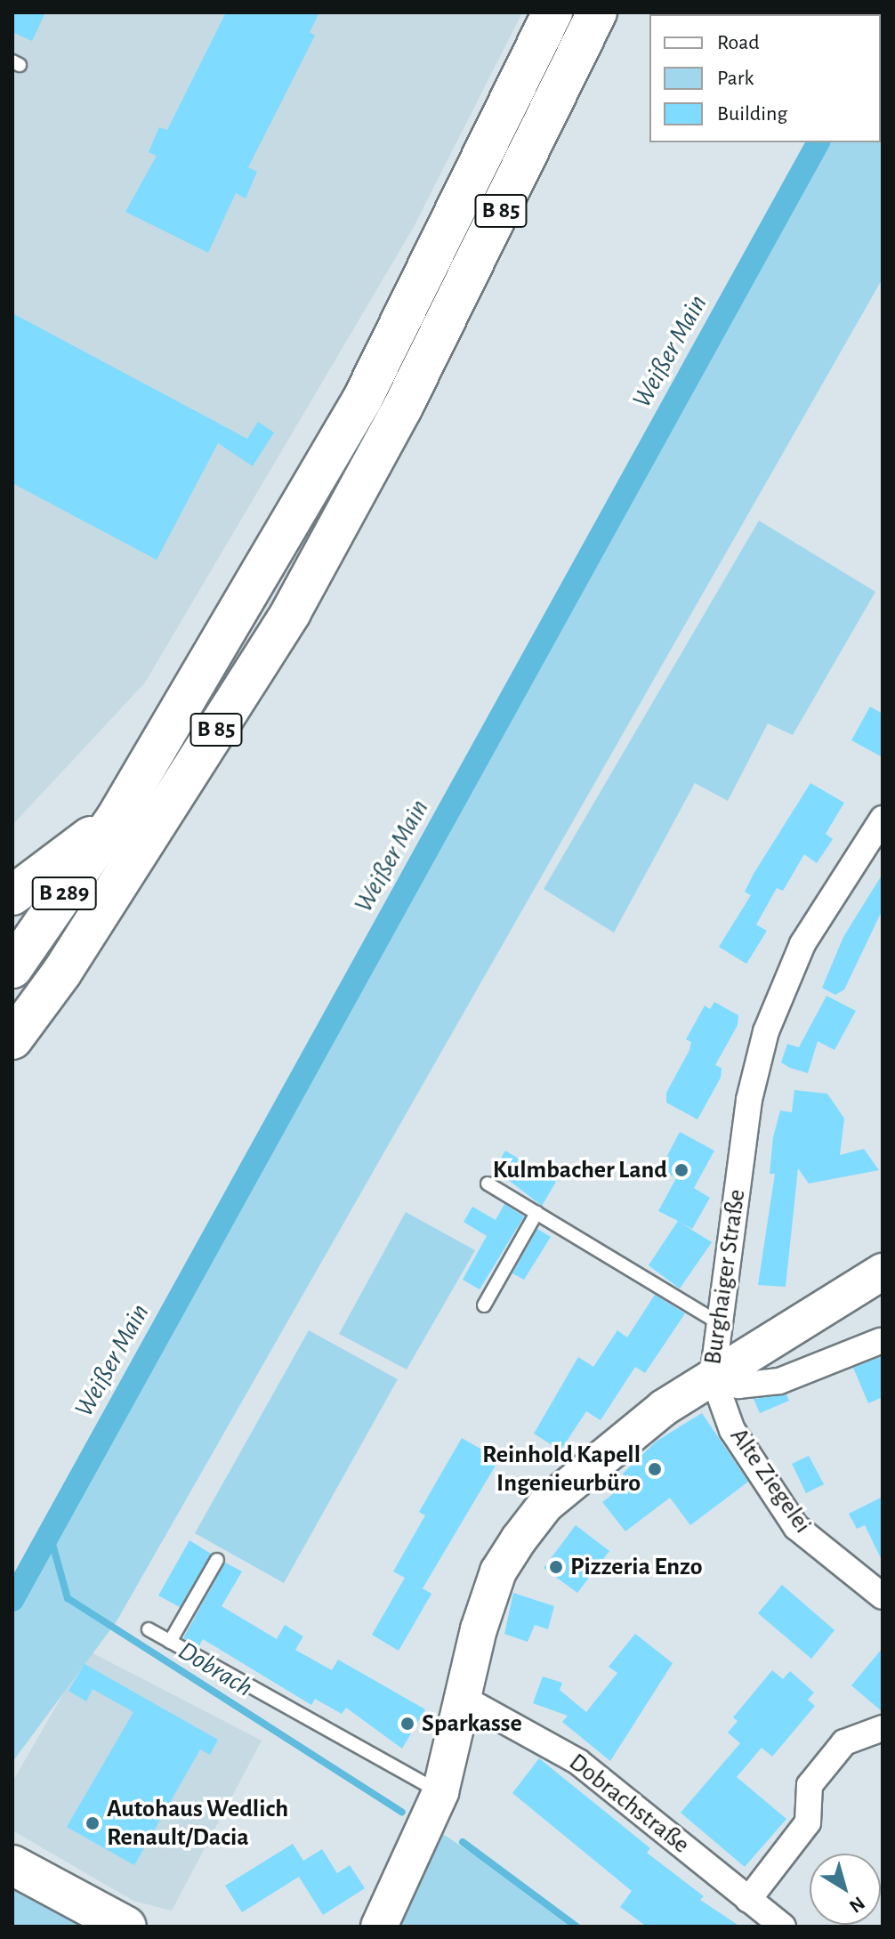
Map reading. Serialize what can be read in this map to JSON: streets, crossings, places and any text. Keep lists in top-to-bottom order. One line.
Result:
{"streets":{"main road":["B 85","B 289"],"street":["Burghaiger Straße","Alte Ziegelei","Dobrachstraße"]},"crossings":[["B 85","B 289"],["Burghaiger Straße","Alte Ziegelei"],["Burghaiger Straße","Dobrachstraße"]],"water":["Weißer Main","Dobrach"],"places":["Kulmbacher Land","Reinhold Kapell Ingenieurbüro","Pizzeria Enzo","Sparkasse","Autohaus Wedlich Renault/Dacia"],"legend":["Road","Park","Building"],"north":"bottom right"}
